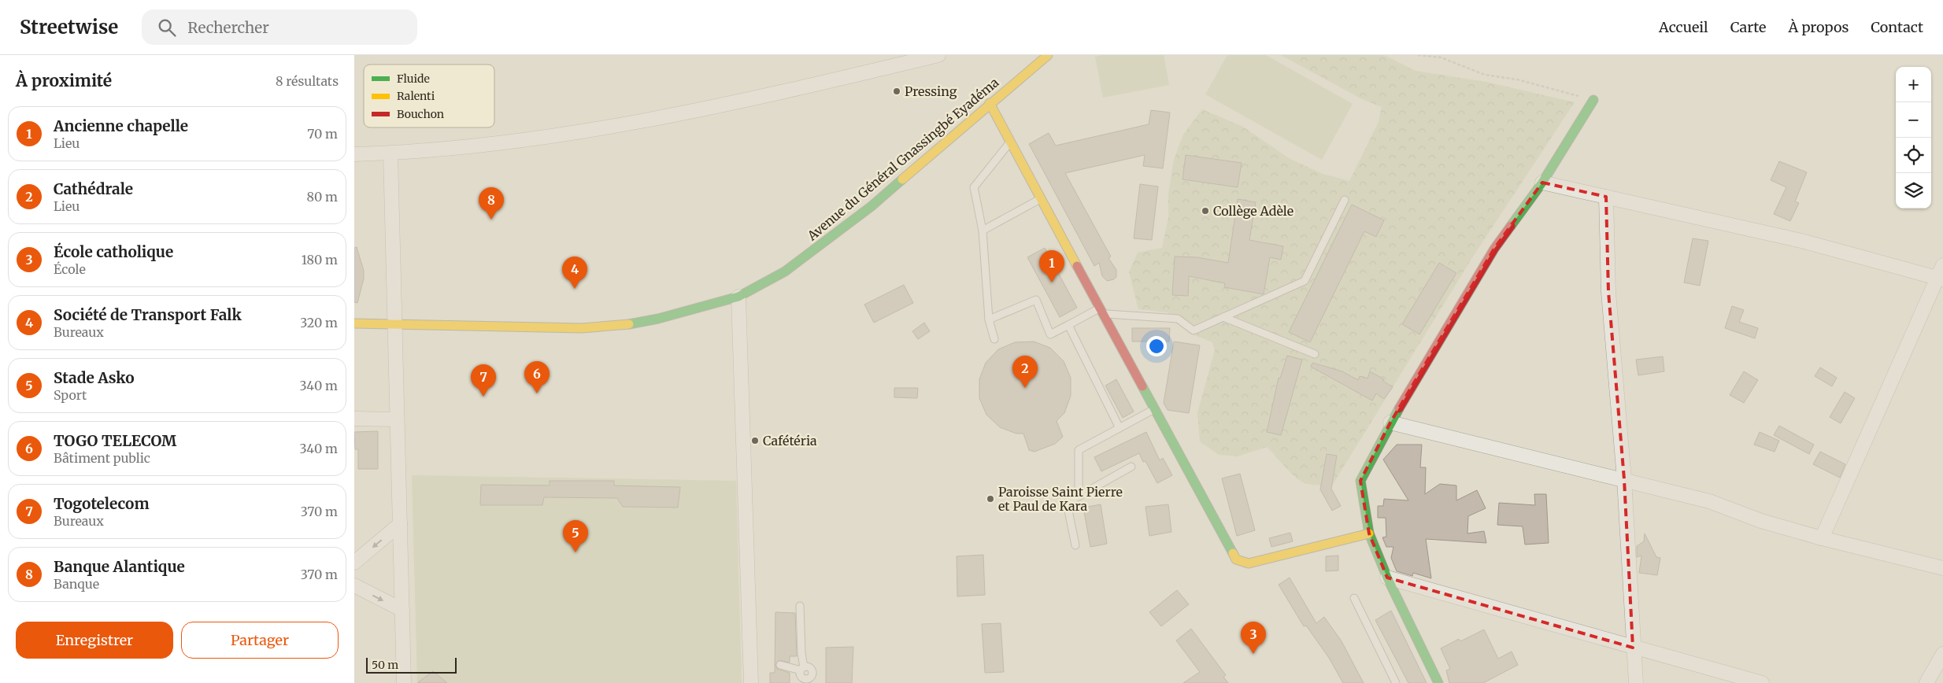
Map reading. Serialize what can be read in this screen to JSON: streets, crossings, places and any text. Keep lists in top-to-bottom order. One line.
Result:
{"streets":{"street":["Avenue du Général Gnassingbé Eyadéma"]},"places":["Pressing","Collège Adèle","Cafétéria","Paroisse Saint Pierre et Paul de Kara"],"legend":["Fluide","Ralenti","Bouchon"],"scale_bar":"50 m","page":{"header":"Streetwise","search":"Rechercher","nav":["Accueil","Carte","À propos","Contact"],"heading":["À proximité","8 résultats"],"map_buttons":["+","−"],"list":[{"mark":"1","name":"Ancienne chapelle","note":"Lieu","value":"70 m"},{"mark":"2","name":"Cathédrale","note":"Lieu","value":"80 m"},{"mark":"3","name":"École catholique","note":"École","value":"180 m"},{"mark":"4","name":"Société de Transport Falk","note":"Bureaux","value":"320 m"},{"mark":"5","name":"Stade Asko","note":"Sport","value":"340 m"},{"mark":"6","name":"TOGO TELECOM","note":"Bâtiment public","value":"340 m"},{"mark":"7","name":"Togotelecom","note":"Bureaux","value":"370 m"},{"mark":"8","name":"Banque Alantique","note":"Banque","value":"370 m"}],"pins":["8","1","4","2","6","7","5","3"],"buttons":["Enregistrer","Partager"],"scale":"50 m"}}
